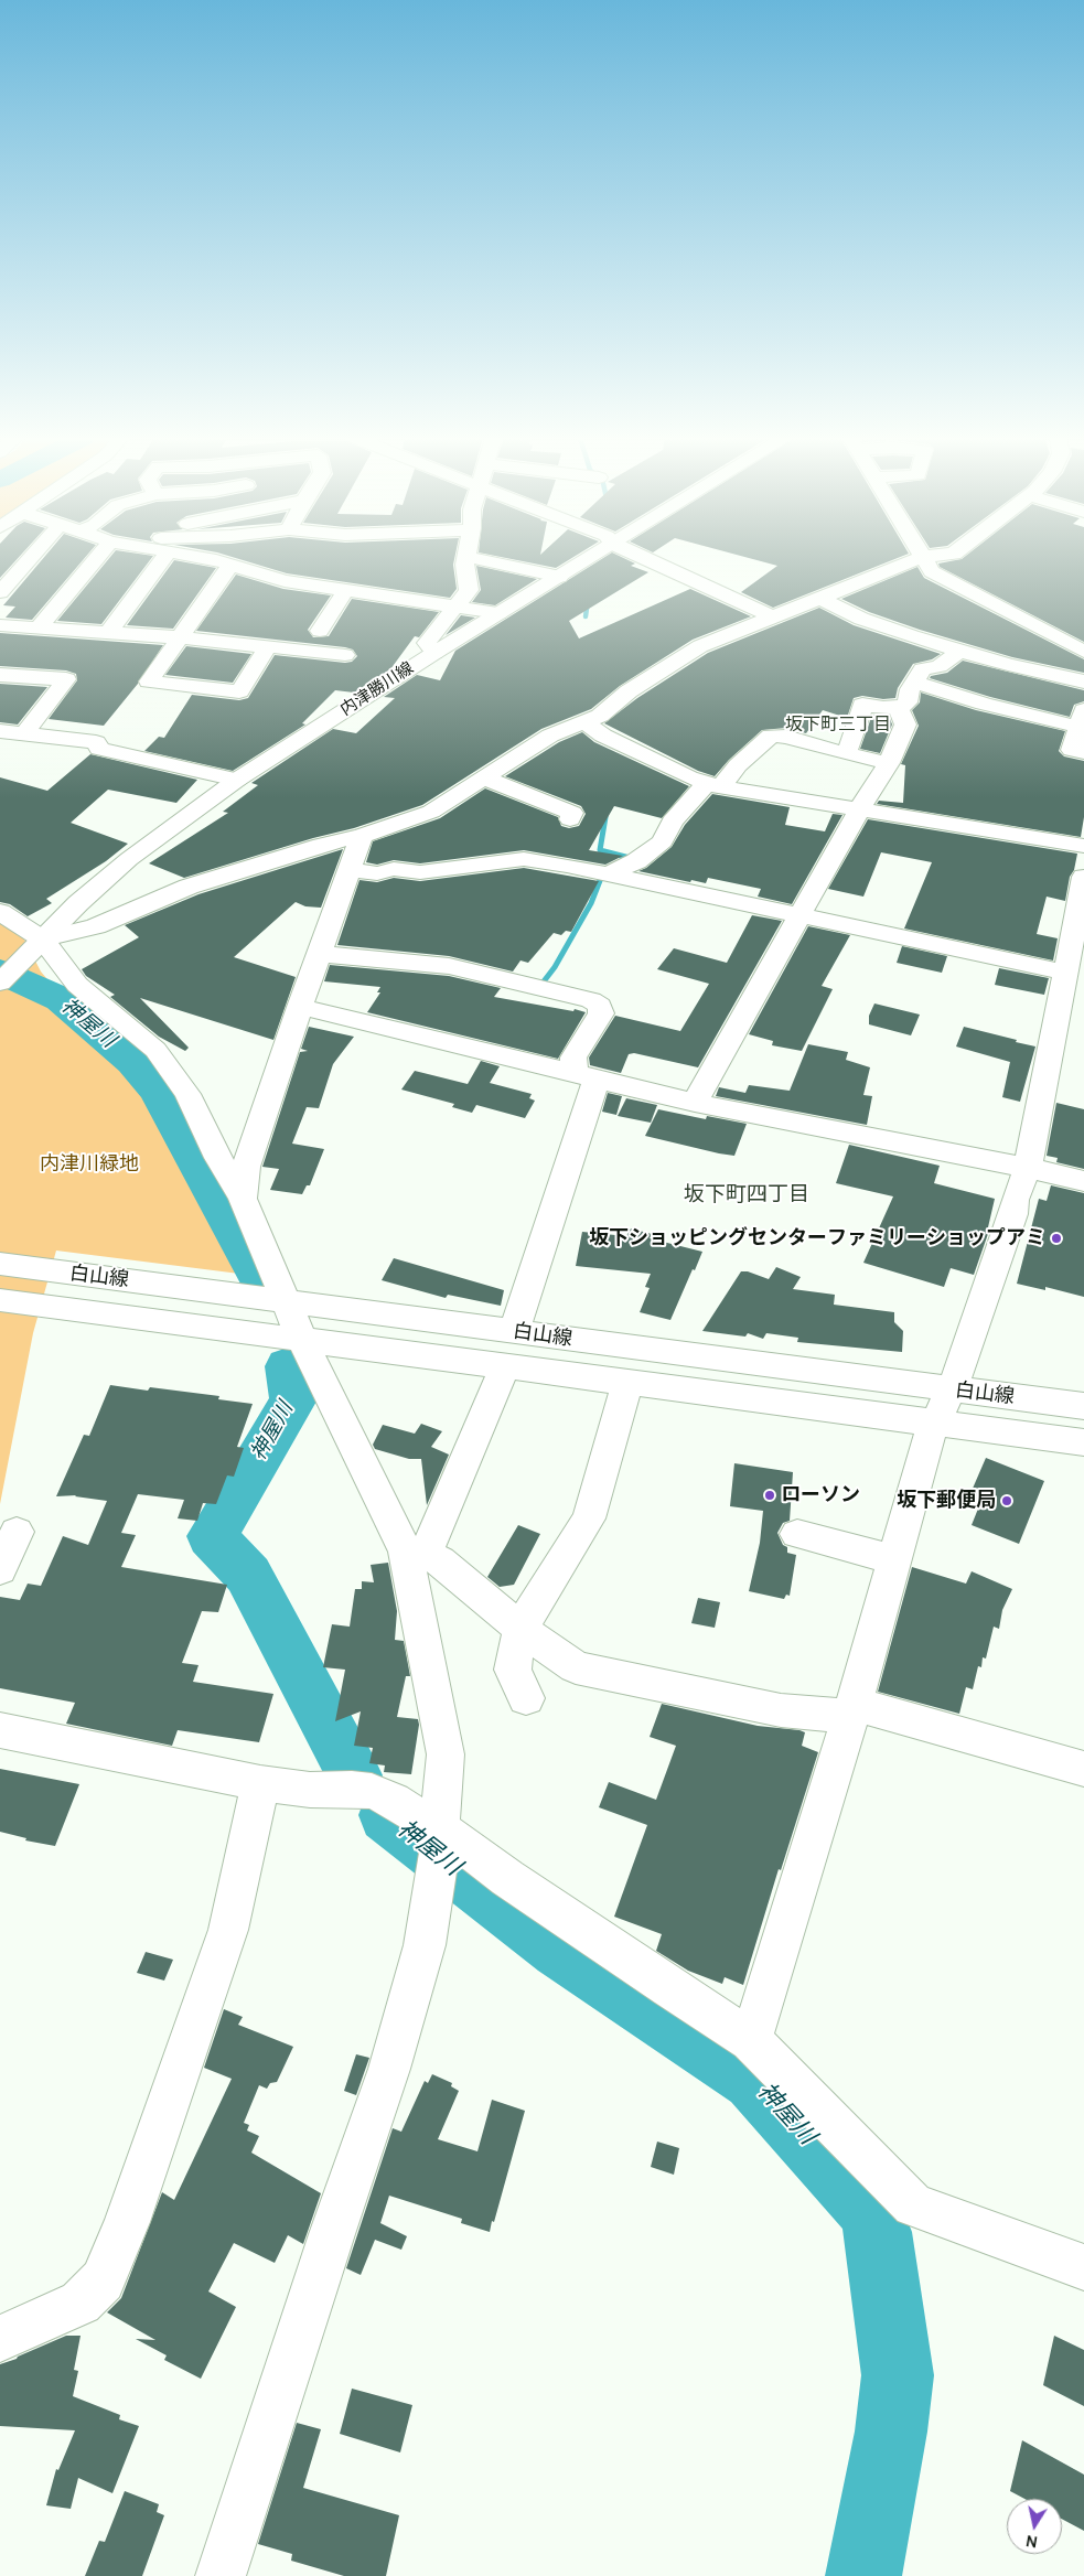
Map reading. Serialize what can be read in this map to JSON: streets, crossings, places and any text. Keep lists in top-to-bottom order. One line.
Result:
{"streets":{"street":["内津勝川線","白山線"]},"districts":["坂下町三丁目","坂下町四丁目"],"water":["神屋川"],"parks":["内津川緑地"],"places":["坂下ショッピングセンターファミリーショップアミ","ローソン","坂下郵便局"],"north":"bottom"}
